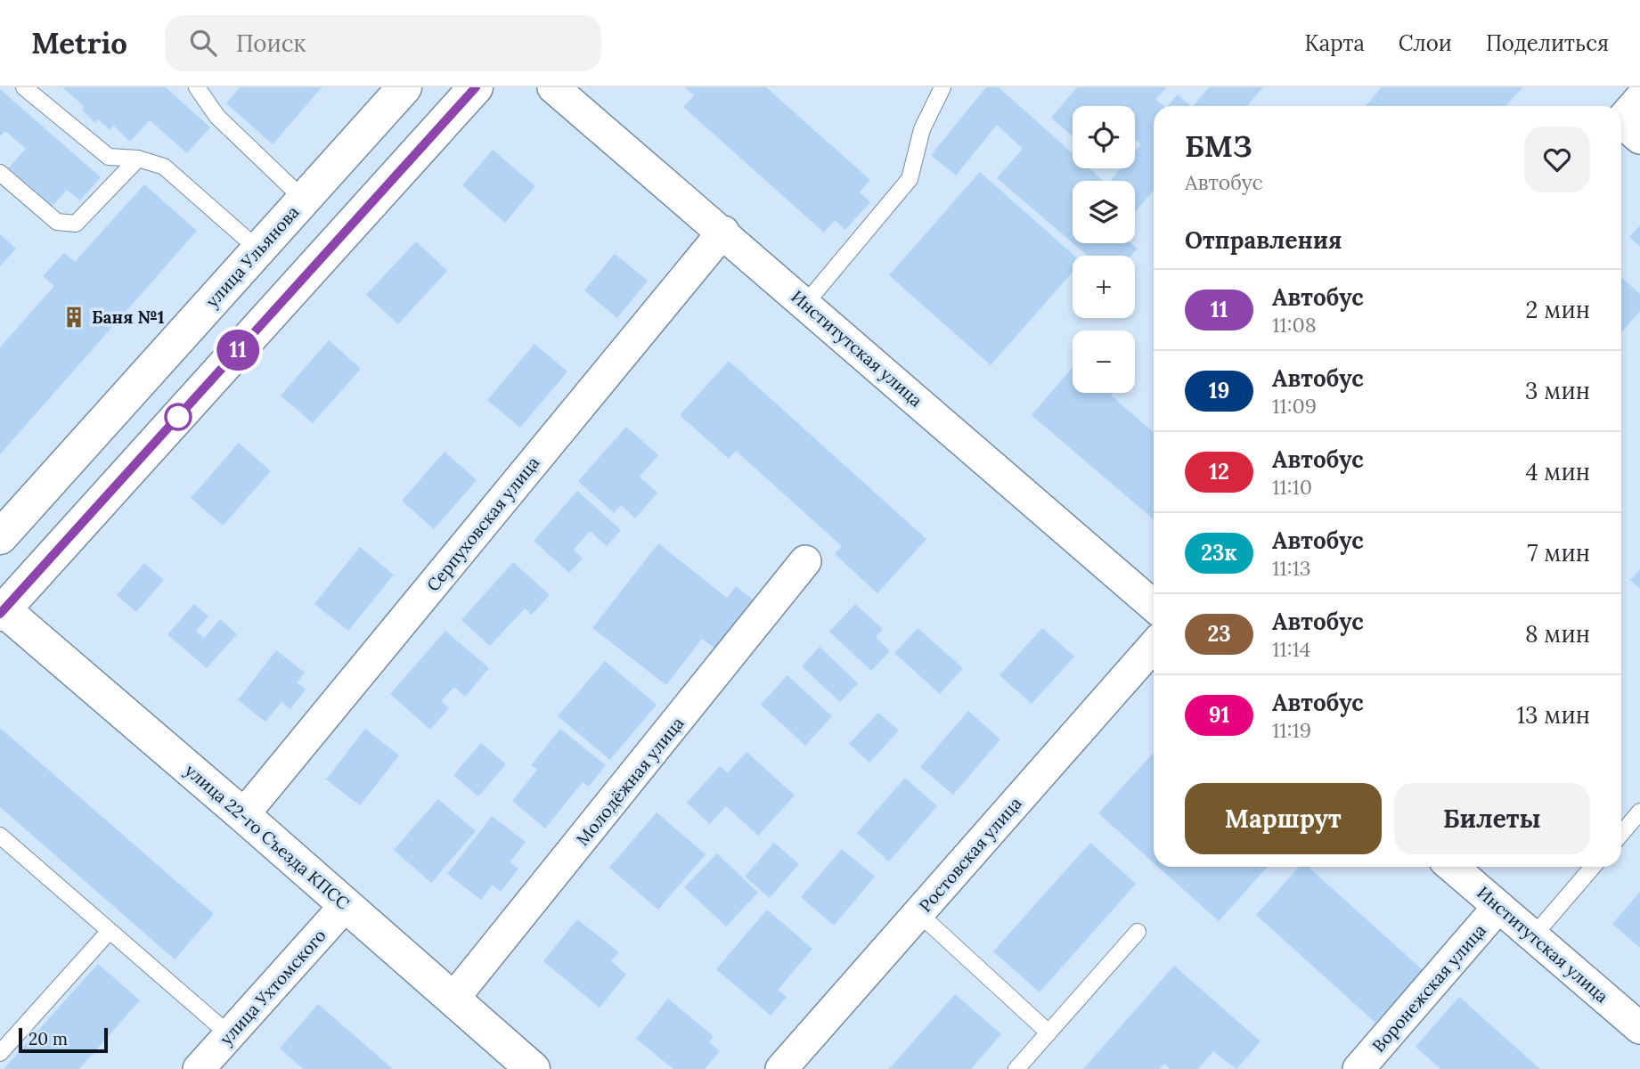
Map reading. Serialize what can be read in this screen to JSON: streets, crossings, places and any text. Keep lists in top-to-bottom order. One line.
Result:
{"streets":{"main road":["улица Ульянова","улица 22-го Съезда КПСС"],"street":["Институтская улица","Серпуховская улица","Молодёжная улица","Ростовская улица","улица Ухтомского","Воронежская улица"]},"crossings":[["Институтская улица","Серпуховская улица"],["Институтская улица","Воронежская улица"],["Серпуховская улица","улица 22-го Съезда КПСС"],["Молодёжная улица","улица 22-го Съезда КПСС"],["улица 22-го Съезда КПСС","улица Ухтомского"]],"places":{"building":["Баня №1"]},"lines":["bus line 11"],"scale_bar":"20 m","page":{"header":"Metrio","search":"Поиск","nav":["Карта","Слои","Поделиться"],"on_map":"11","map_buttons":["+","−"],"heading":[["БМЗ","Автобус"],"Отправления"],"list":[{"mark":"11","name":"Автобус","note":"11:08","value":"2 мин"},{"mark":"19","name":"Автобус","note":"11:09","value":"3 мин"},{"mark":"12","name":"Автобус","note":"11:10","value":"4 мин"},{"mark":"23к","name":"Автобус","note":"11:13","value":"7 мин"},{"mark":"23","name":"Автобус","note":"11:14","value":"8 мин"},{"mark":"91","name":"Автобус","note":"11:19","value":"13 мин"}],"buttons":["Маршрут","Билеты"],"scale":"20 m"}}
